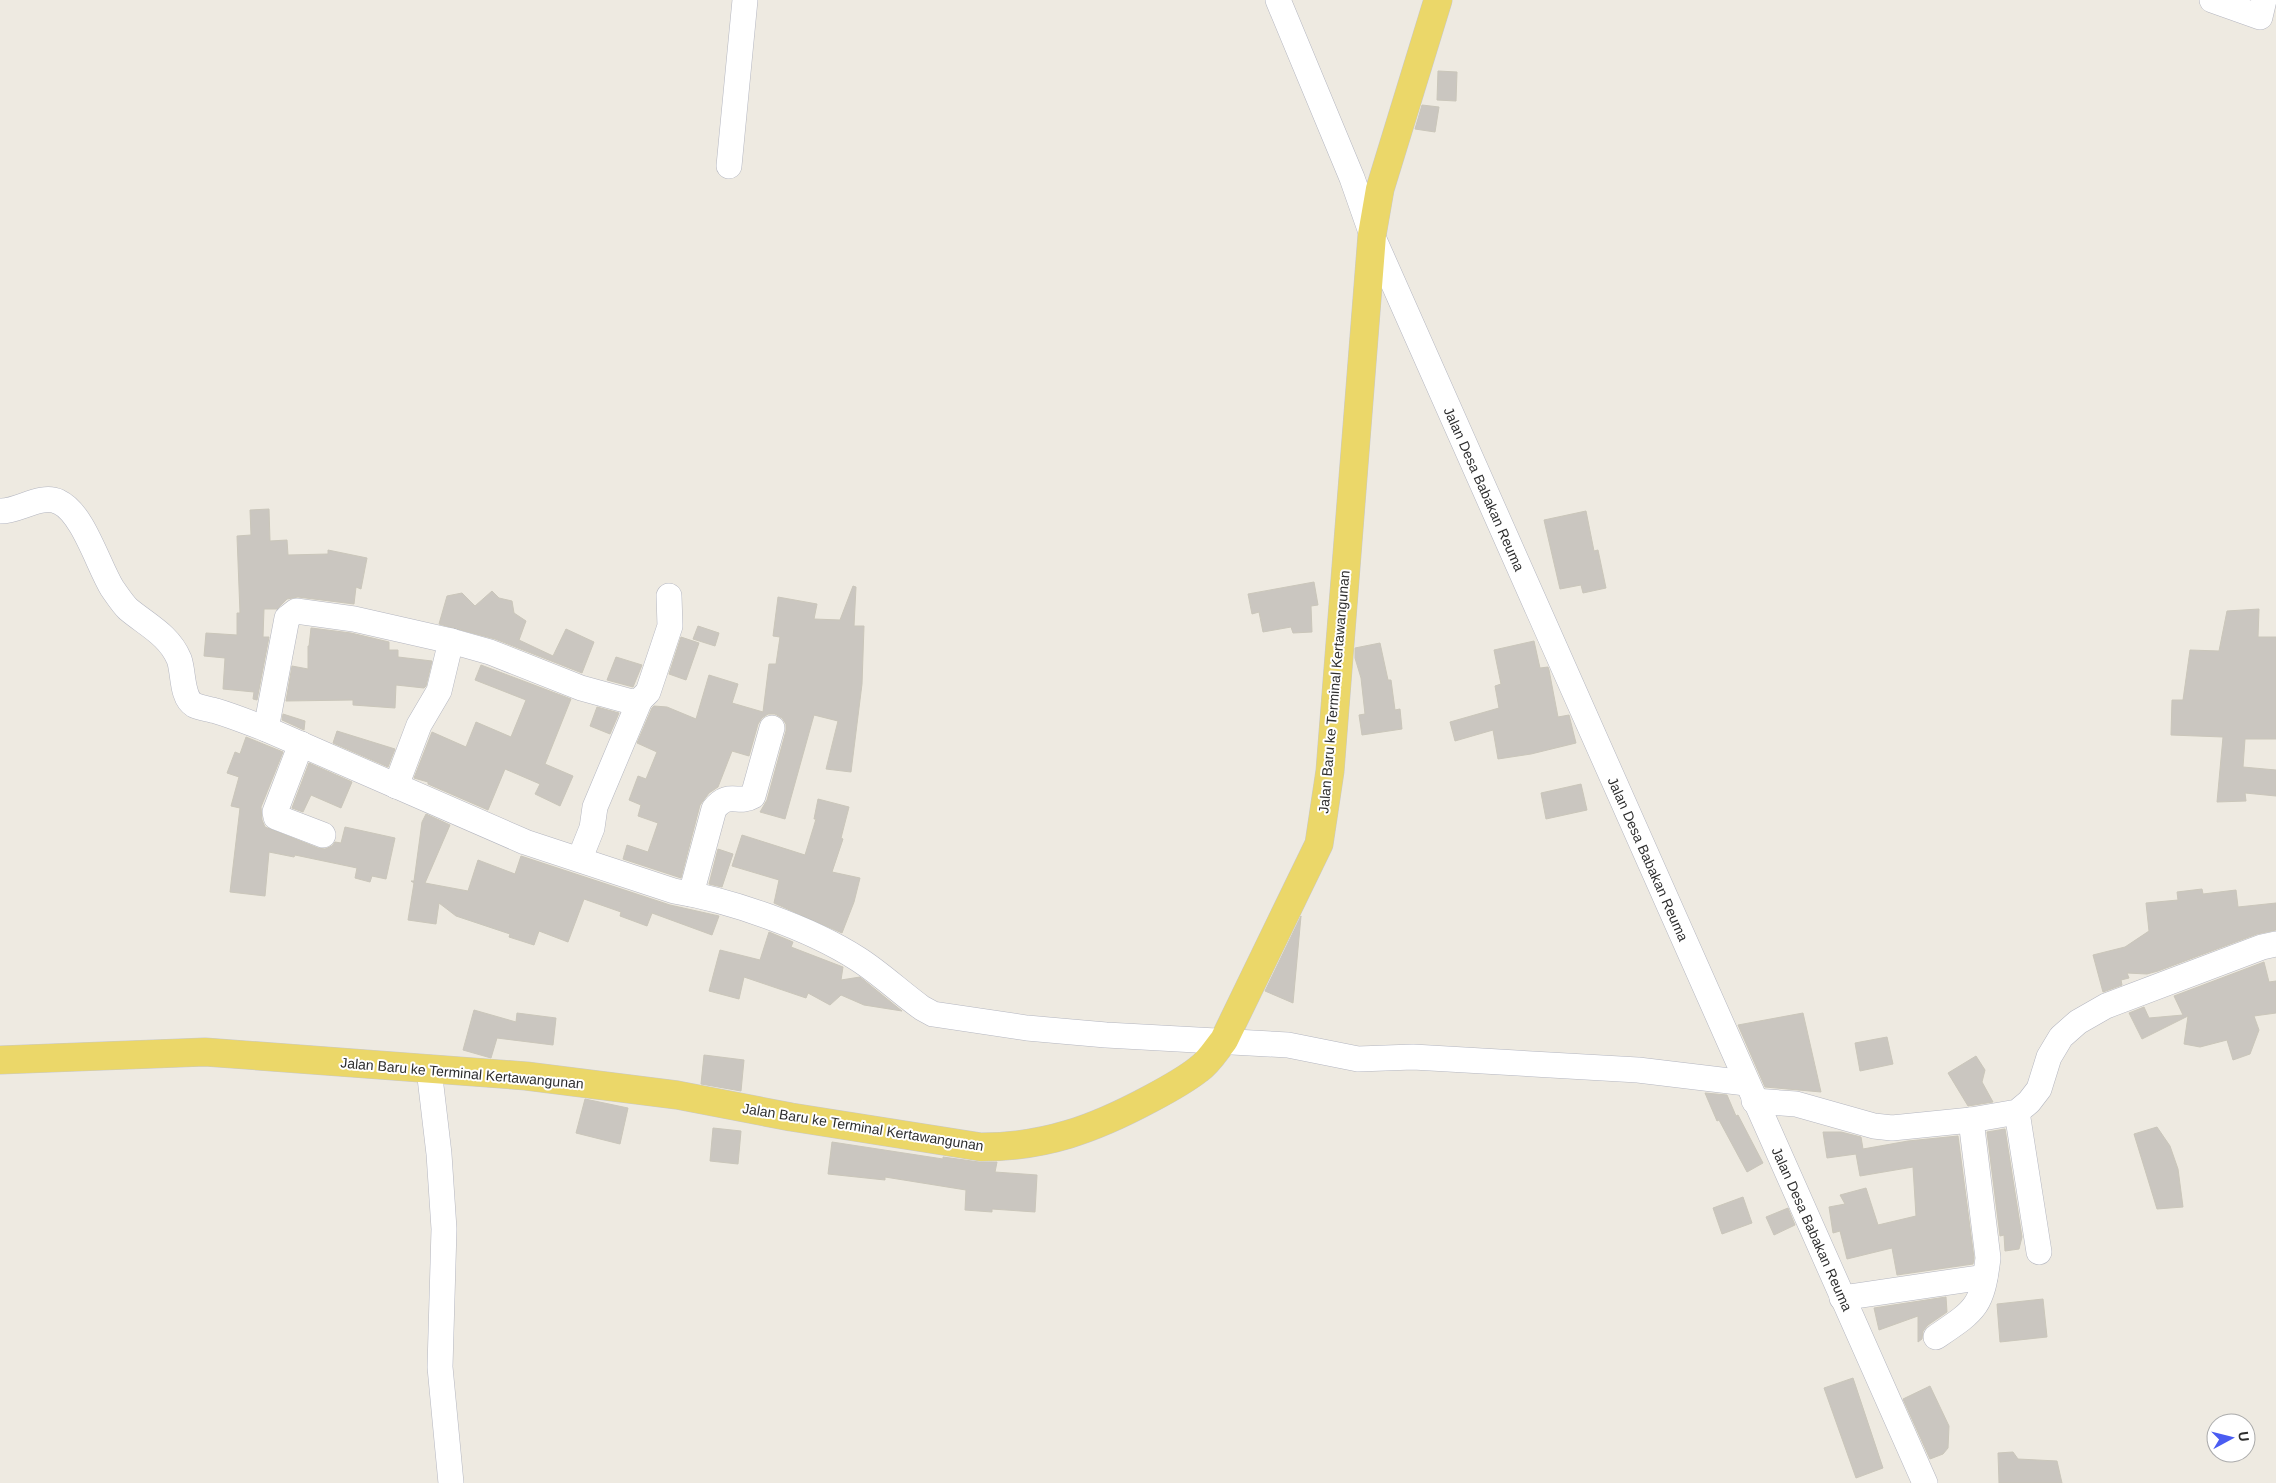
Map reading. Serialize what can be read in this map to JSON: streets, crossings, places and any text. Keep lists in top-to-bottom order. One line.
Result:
{"streets":{"main road":["Jalan Baru ke Terminal Kertawangunan"],"street":["Jalan Desa Babakan Reuma"]},"crossings":[["Jalan Desa Babakan Reuma","Jalan Baru ke Terminal Kertawangunan"]],"north":"right"}
